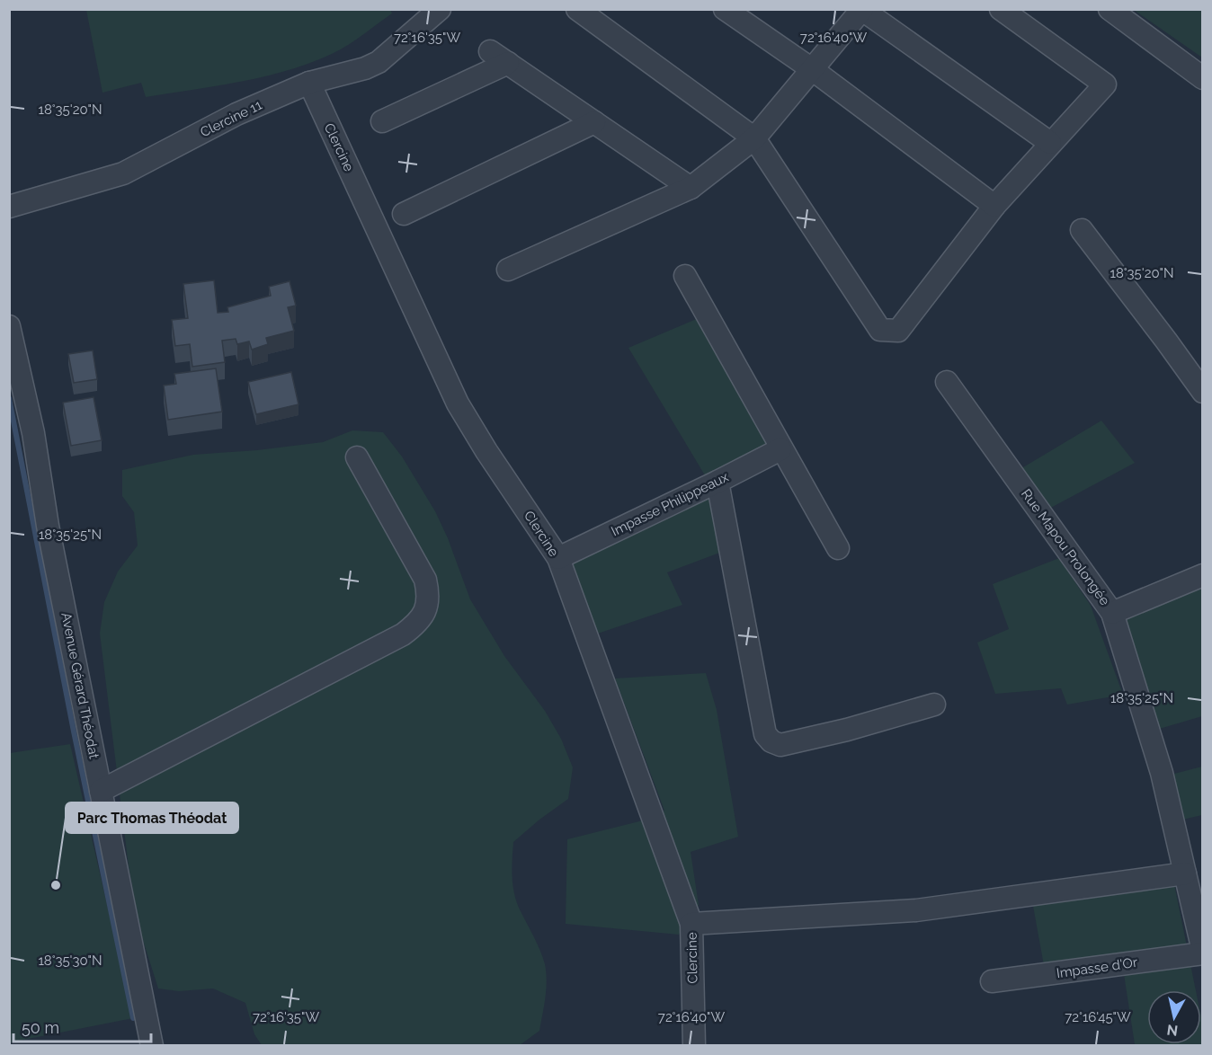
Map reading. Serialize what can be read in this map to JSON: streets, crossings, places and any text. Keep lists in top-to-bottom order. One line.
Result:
{"streets":{"street":["Clercine 11","Clercine","Impasse Philippeaux","Rue Mapou Prolongée","Avenue Gérard Théodat","Impasse d'Or"]},"crossings":[["Clercine 11","Clercine"],["Clercine","Impasse Philippeaux"],["Rue Mapou Prolongée","Impasse d'Or"]],"places":["Parc Thomas Théodat"],"scale_bar":"50 m","north":"bottom","coordinates":["72°16'35\"W","72°16'40\"W","18°35'20\"N","18°35'25\"N","18°35'30\"N","72°16'45\"W"]}
